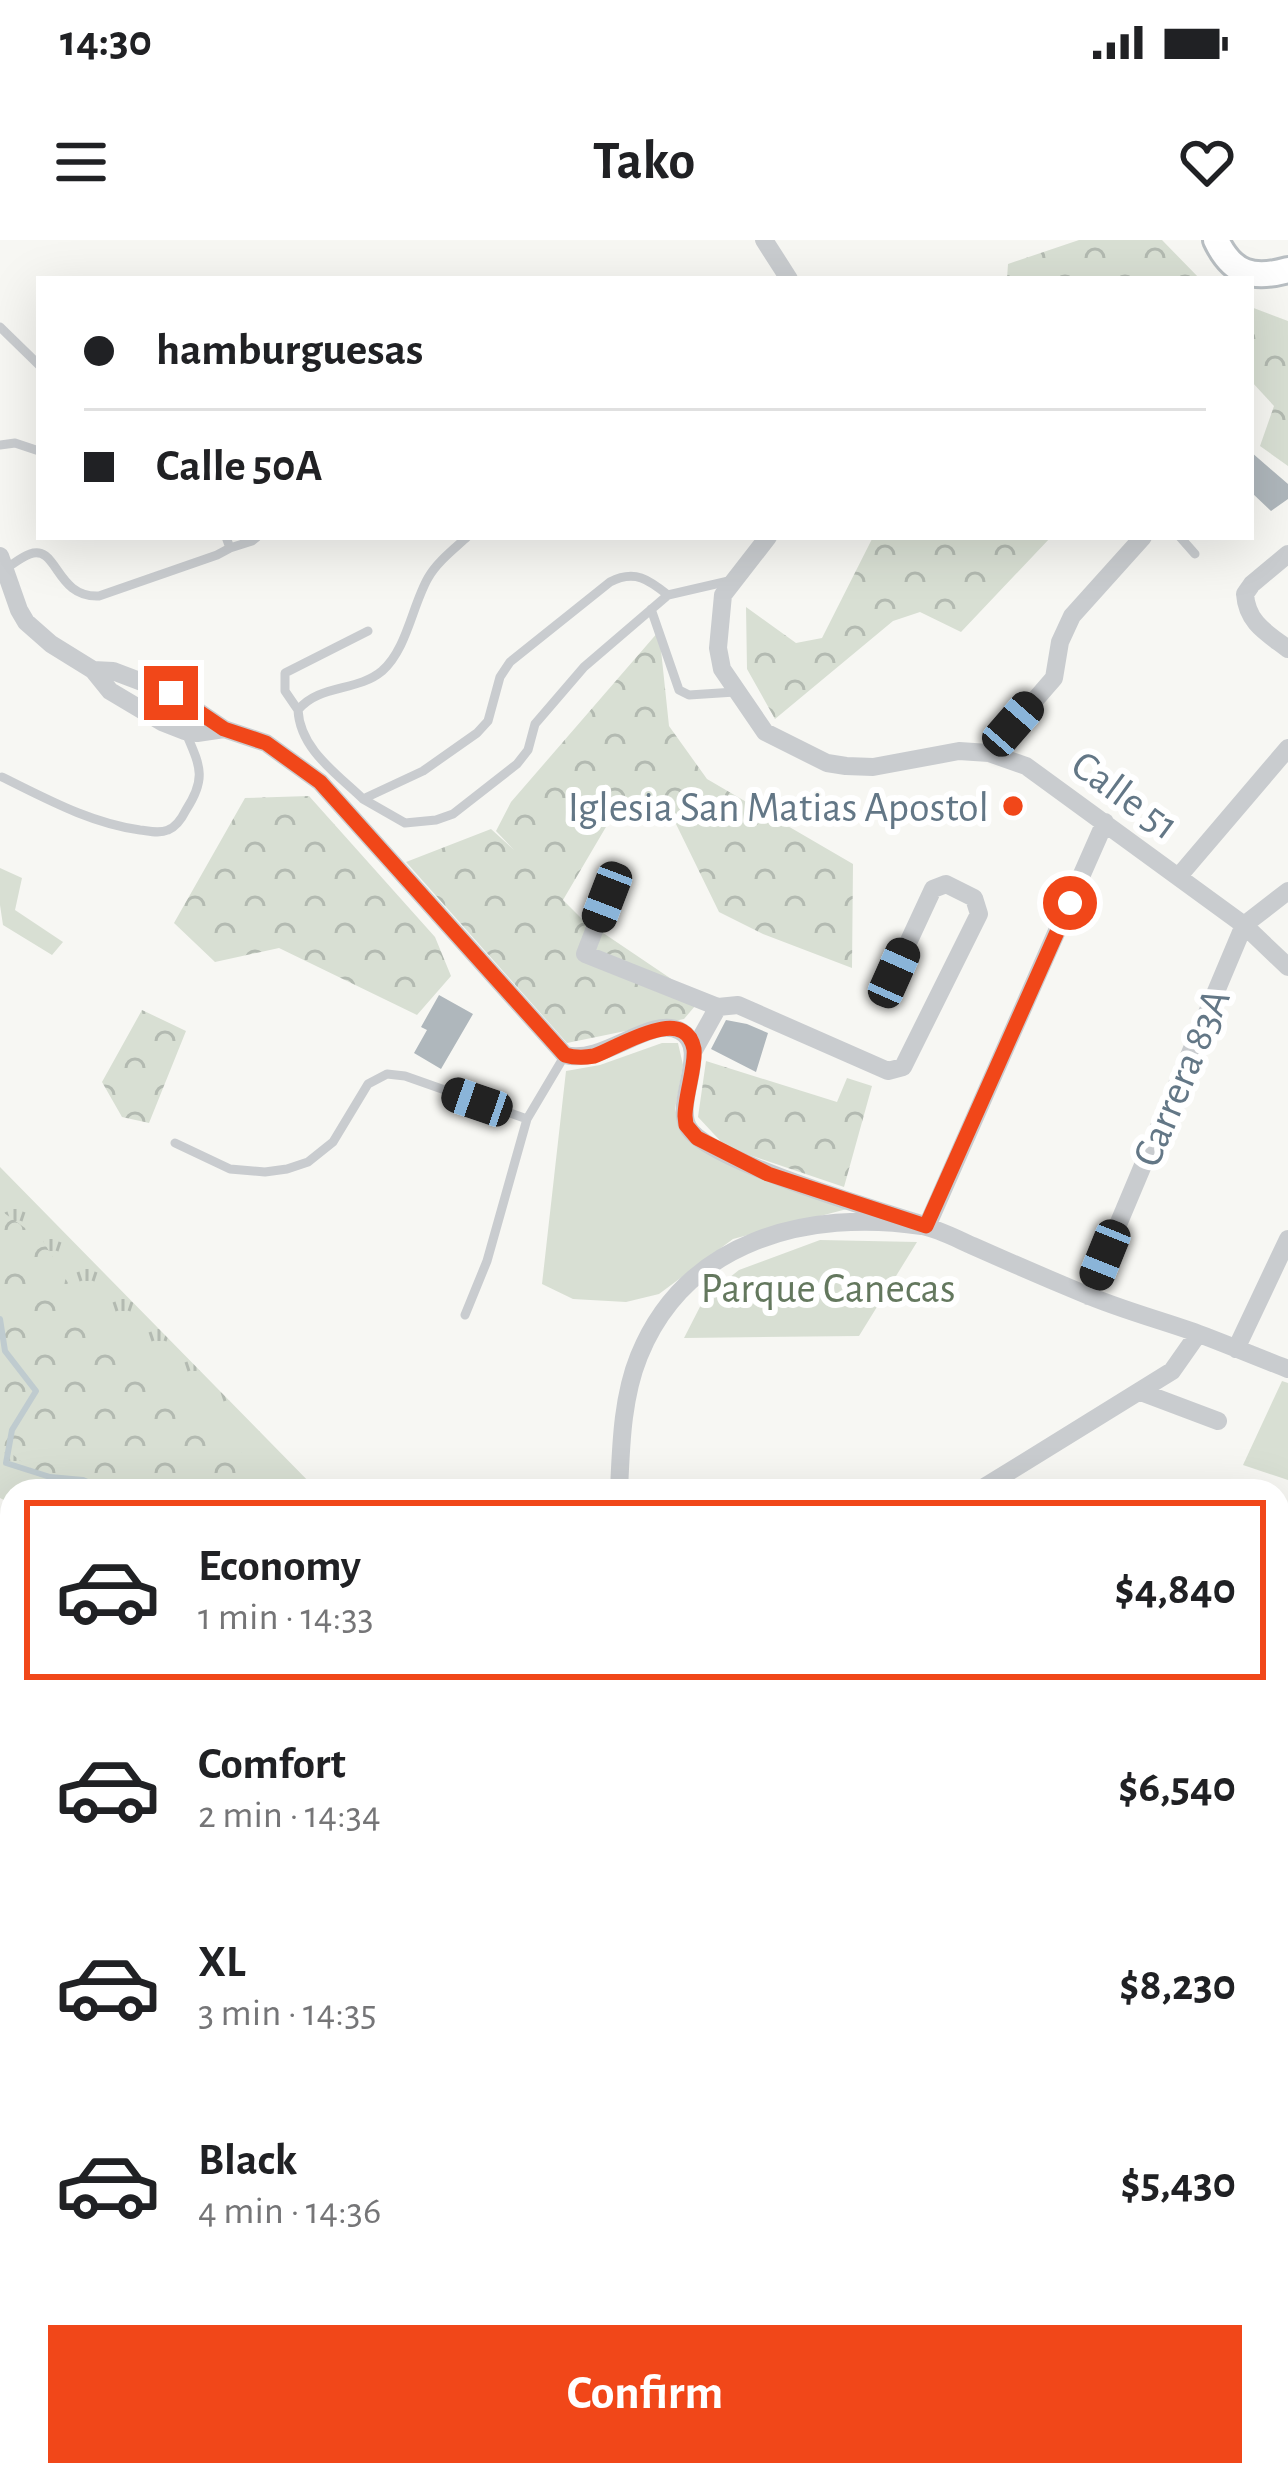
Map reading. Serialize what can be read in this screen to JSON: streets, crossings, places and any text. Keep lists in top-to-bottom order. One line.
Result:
{"streets":{"street":["Calle 51","Carrera 83A"]},"crossings":[["Calle 51","Carrera 83A"]],"parks":["Parque Canecas"],"places":["Iglesia San Matias Apostol"],"page":{"status":"14:30","header":"Tako","banner":["hamburguesas","Calle 50A"],"list":[{"name":"Economy","note":"1 min · 14:33","value":"$4,840"},{"name":"Comfort","note":"2 min · 14:34","value":"$6,540"},{"name":"XL","note":"3 min · 14:35","value":"$8,230"},{"name":"Black","note":"4 min · 14:36","value":"$5,430"}],"buttons":"Confirm"}}
